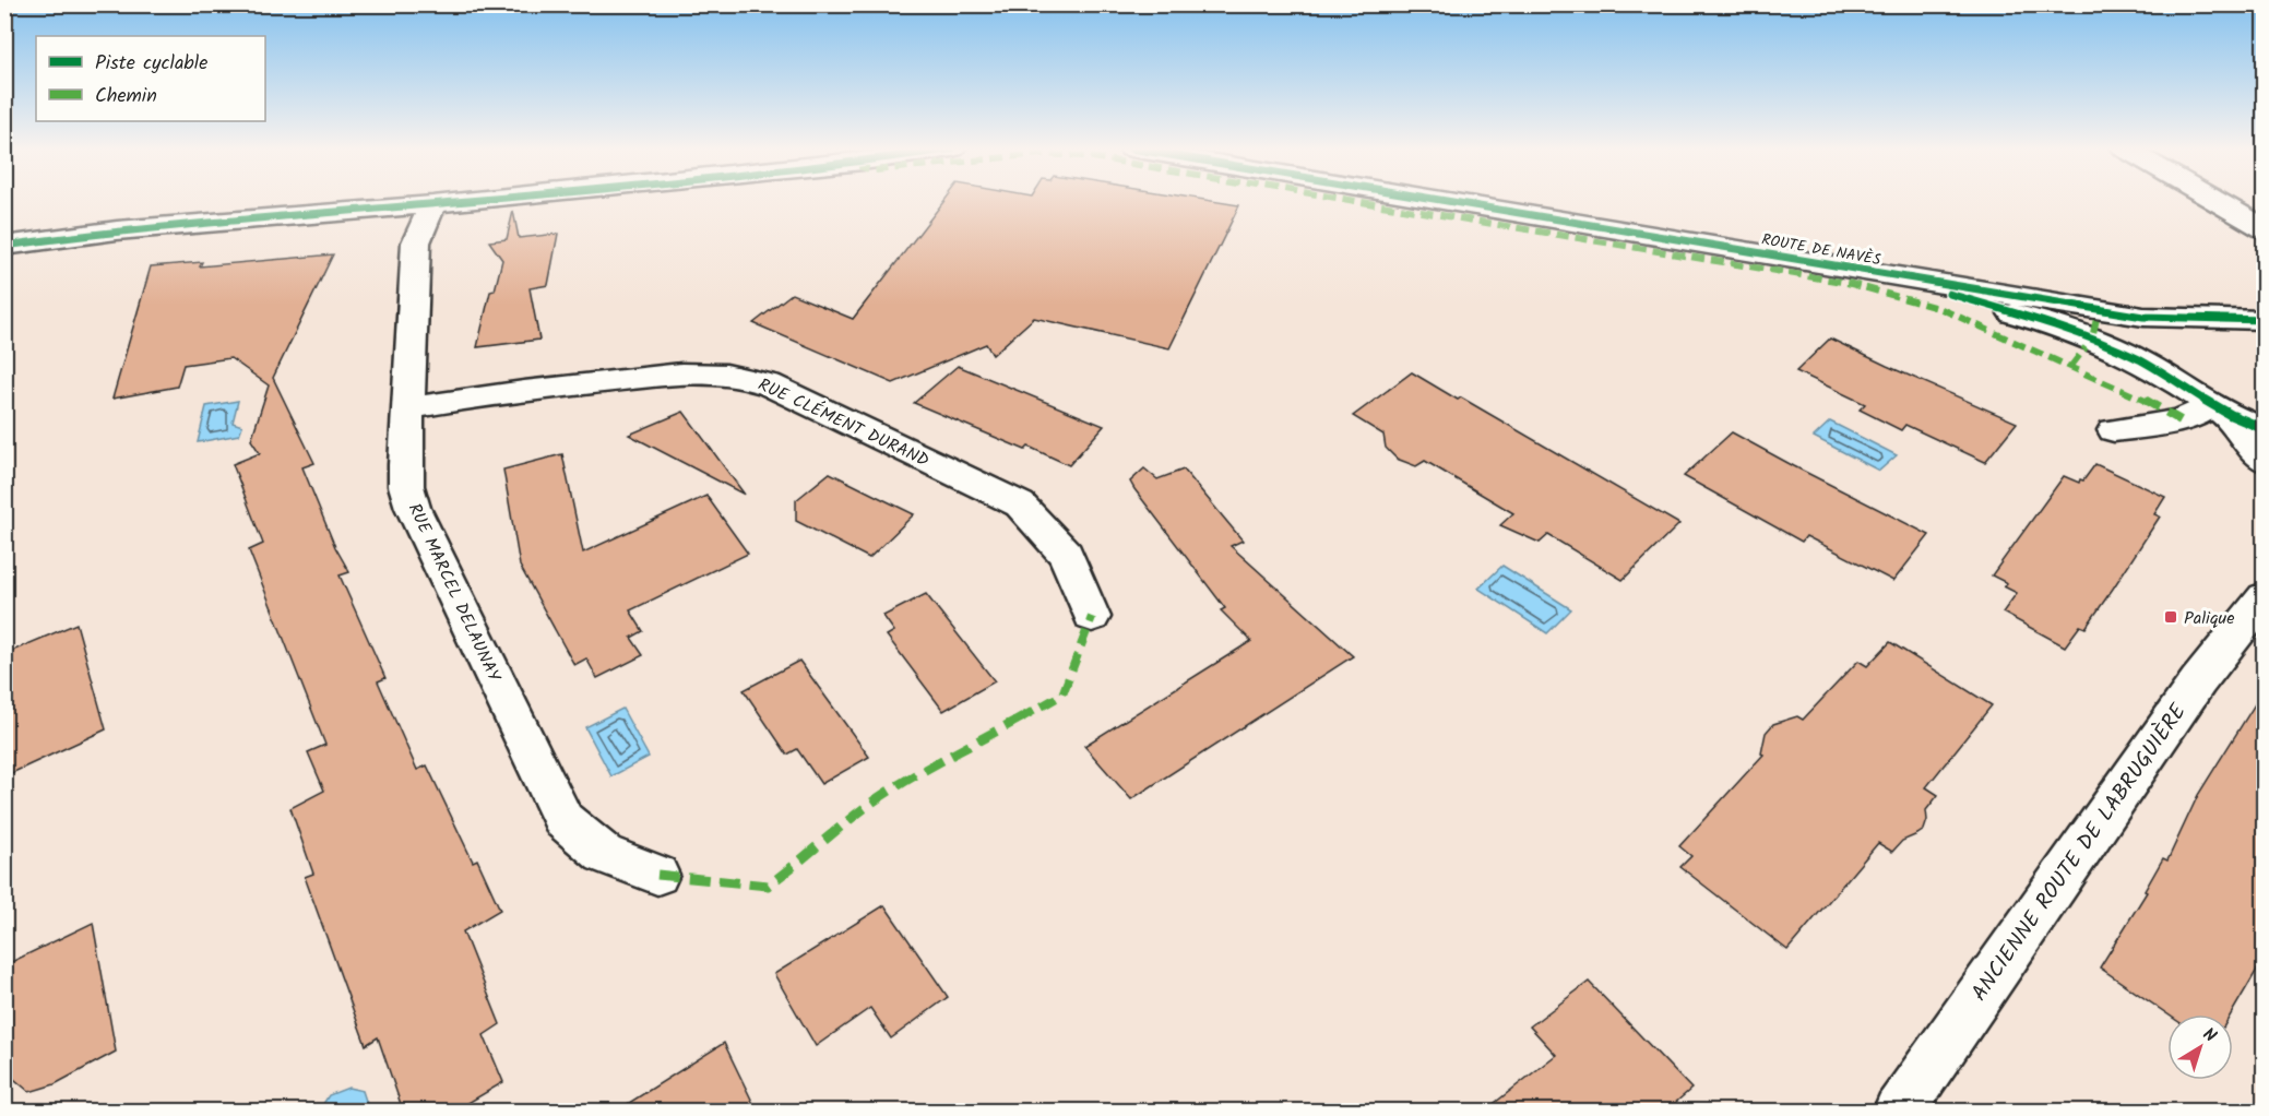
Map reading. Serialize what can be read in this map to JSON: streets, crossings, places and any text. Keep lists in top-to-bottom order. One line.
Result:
{"streets":{"street":["ROUTE DE NAVÈS","RUE CLÉMENT DURAND","RUE MARCEL DELAUNAY","ANCIENNE ROUTE DE LABRUGUIÈRE"]},"crossings":[["RUE CLÉMENT DURAND","RUE MARCEL DELAUNAY"]],"places":{"transit":["Palique"]},"legend":["Piste cyclable","Chemin"],"north":"top right"}
